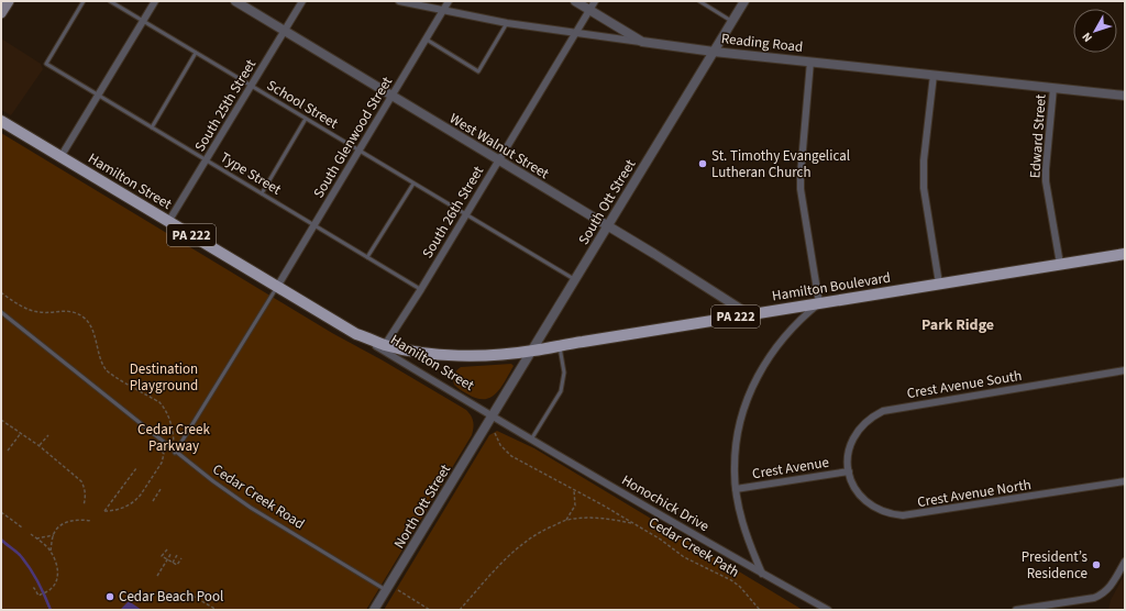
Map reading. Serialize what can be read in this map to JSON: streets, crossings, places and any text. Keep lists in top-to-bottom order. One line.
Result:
{"streets":{"main road":["Hamilton Street","PA 222","Hamilton Boulevard"],"street":["Reading Road","South 25th Street","Edward Street","South Glenwood Street","West Walnut Street","South Ott Street","South 26th Street","Crest Avenue South","Crest Avenue","Crest Avenue North","Honochick Drive","North Ott Street"],"lane":["School Street","Type Street","Cedar Creek Road"],"path":["Cedar Creek Path"]},"crossings":[["Reading Road","Edward Street"],["Reading Road","South Glenwood Street"],["Reading Road","South Ott Street"],["Reading Road","South 26th Street"],["School Street","South 25th Street"],["School Street","South Glenwood Street"],["School Street","South Ott Street"],["School Street","South 26th Street"],["South 25th Street","West Walnut Street"],["South 25th Street","Type Street"],["South 25th Street","Hamilton Street"],["Edward Street","Hamilton Boulevard"],["South Glenwood Street","West Walnut Street"],["South Glenwood Street","Type Street"],["South Glenwood Street","Hamilton Street"],["West Walnut Street","South Ott Street"],["West Walnut Street","South 26th Street"],["West Walnut Street","Hamilton Boulevard"],["Type Street","South 26th Street"],["Hamilton Street","South Ott Street"],["Hamilton Street","South 26th Street"],["Hamilton Street","Hamilton Boulevard"],["Hamilton Street","Honochick Drive"],["Hamilton Street","North Ott Street"],["South Ott Street","Hamilton Boulevard"],["South Ott Street","Honochick Drive"],["South Ott Street","North Ott Street"],["South 26th Street","Hamilton Boulevard"],["Crest Avenue South","Crest Avenue"],["Crest Avenue South","Crest Avenue North"],["Crest Avenue","Crest Avenue North"],["Cedar Creek Road","North Ott Street"],["Honochick Drive","North Ott Street"]],"districts":["Park Ridge"],"parks":["Destination Playground","Cedar Creek Parkway"],"places":["St. Timothy Evangelical Lutheran Church","President’s Residence","Cedar Beach Pool"],"north":"bottom left"}
